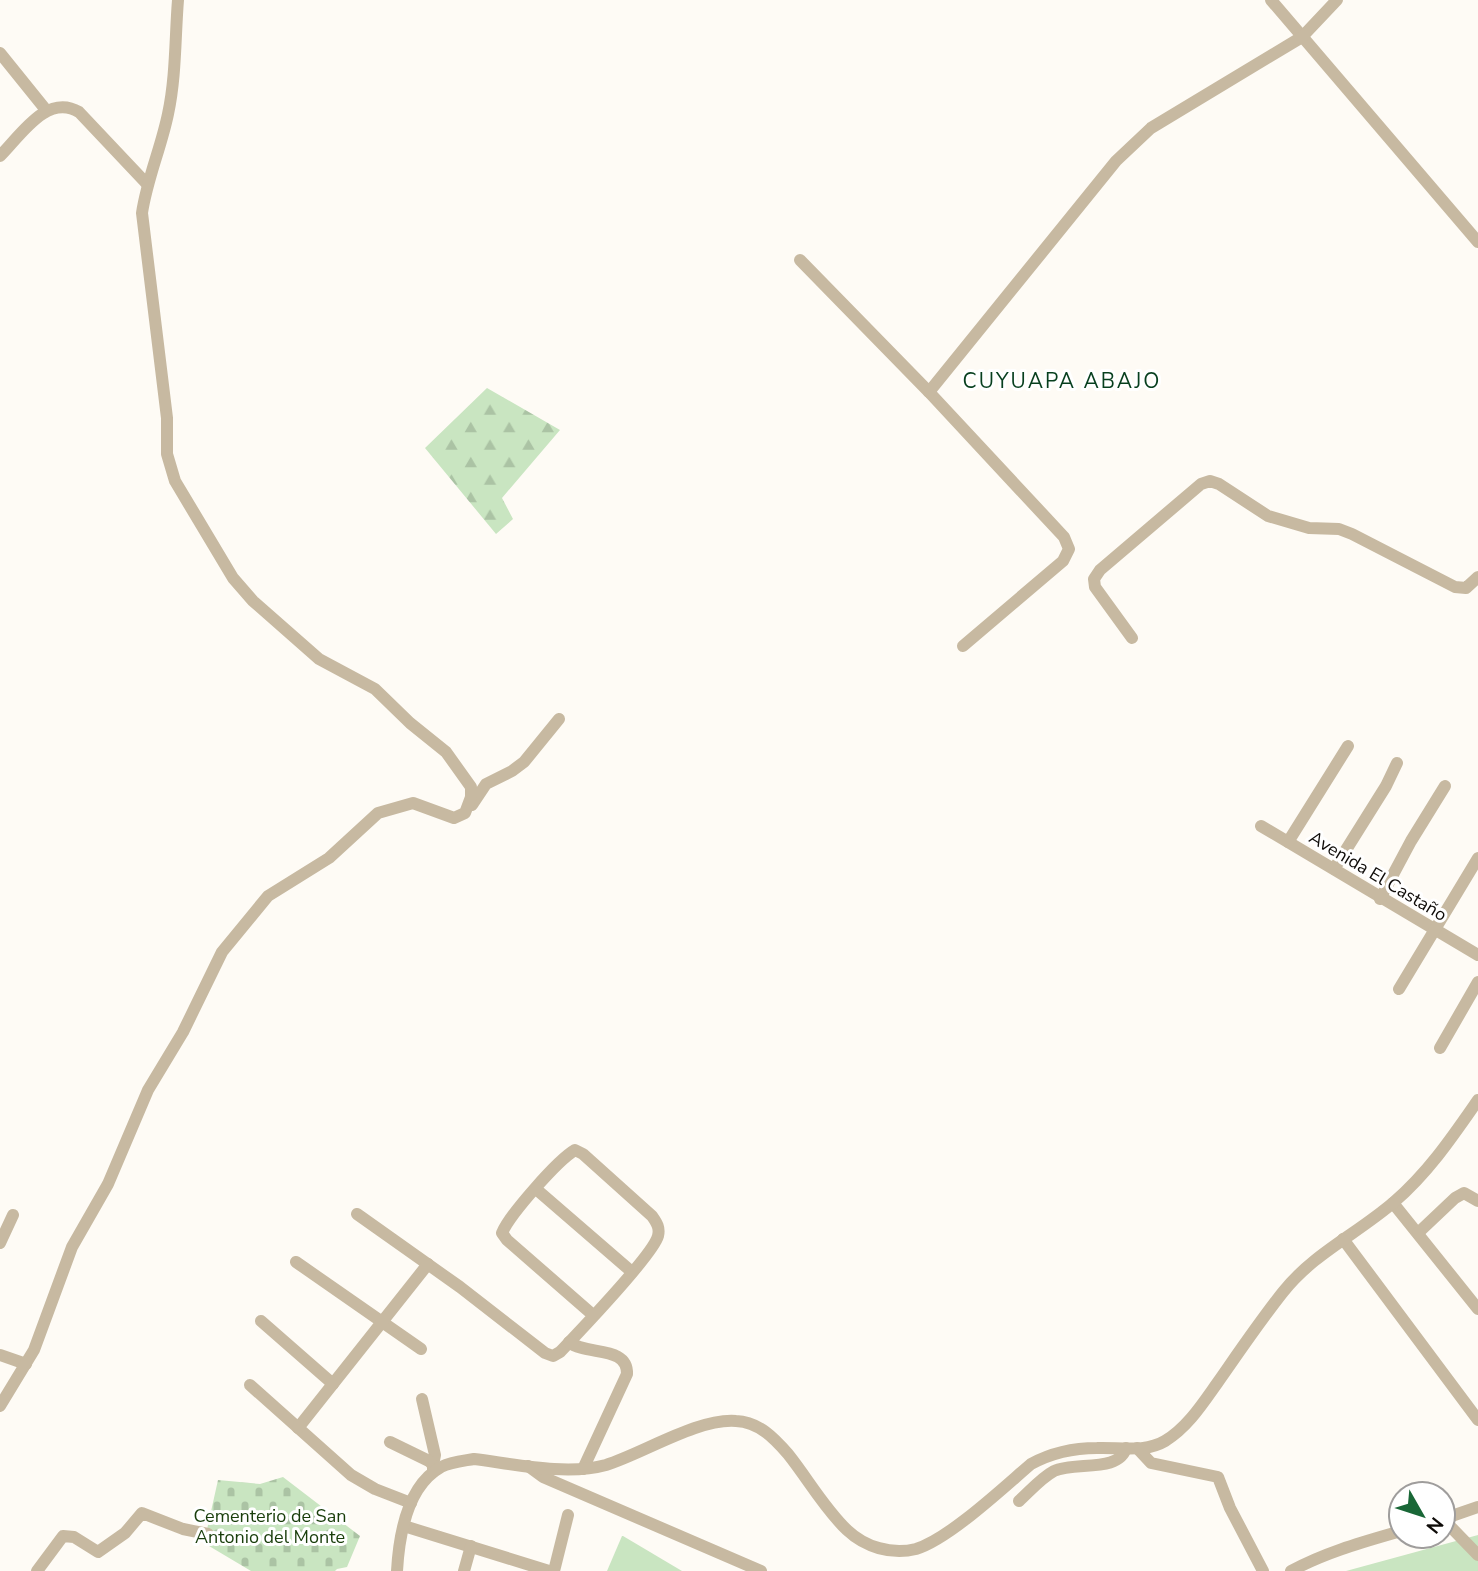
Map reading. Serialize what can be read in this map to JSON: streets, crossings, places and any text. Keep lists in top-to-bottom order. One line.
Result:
{"streets":{"street":["Avenida El Castaño"]},"districts":["CUYUAPA ABAJO"],"parks":["Cementerio de San Antonio del Monte"],"north":"bottom right"}
